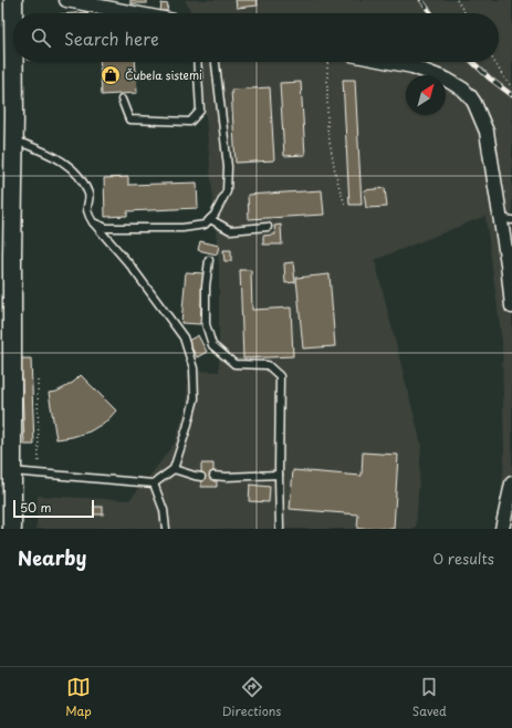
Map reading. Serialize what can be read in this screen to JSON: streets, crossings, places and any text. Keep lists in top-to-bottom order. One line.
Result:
{"places":{"shop":["Čubela sistemi"]},"scale_bar":"50 m","north":"top right","page":{"search":"Search here","scale":"50 m","heading":["Nearby","0 results"],"nav":["Map","Directions","Saved"]}}
